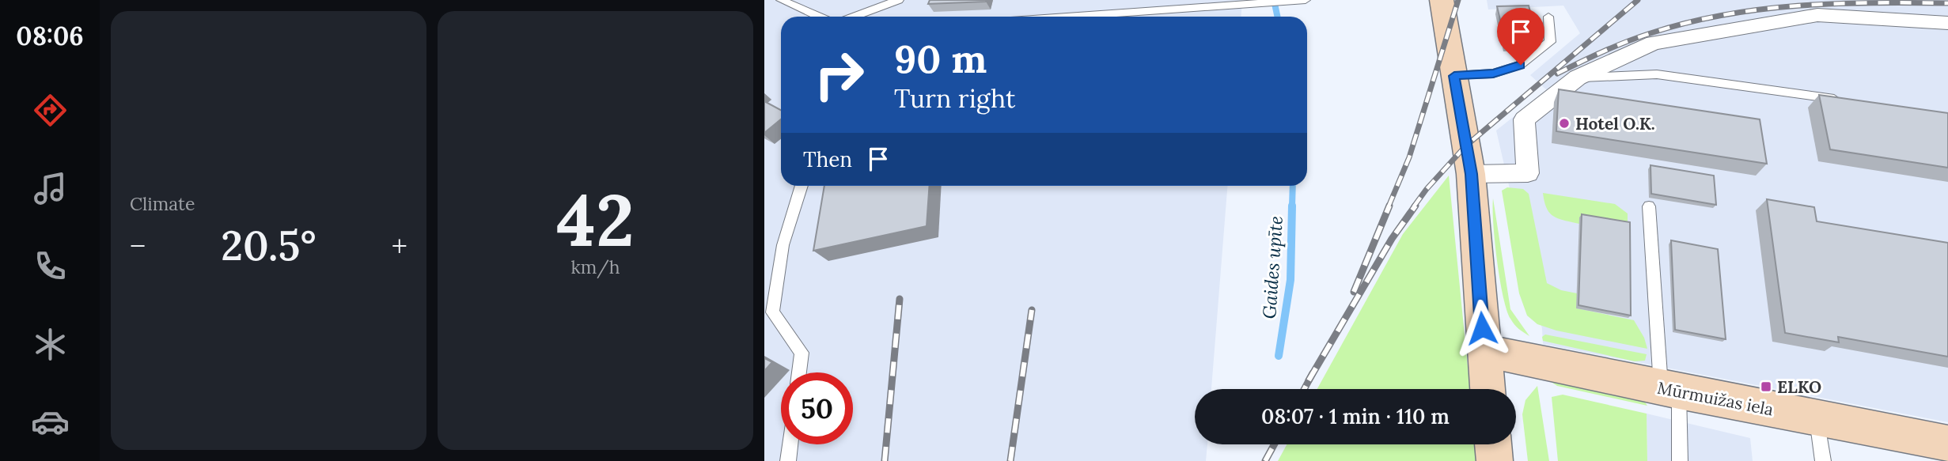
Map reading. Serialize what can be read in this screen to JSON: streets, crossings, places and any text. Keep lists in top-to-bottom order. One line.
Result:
{"streets":{"main road":["Mūrmuižas iela"]},"water":["Gaides upīte"],"places":{"other":["Hotel O.K."],"transit":["ELKO"]},"page":{"tabs":"08:06","tile":["Climate",["42","km/h"]],"turn":["90 m","Turn right"],"then":"Then","heat":["−","20.5°","+"],"limit":"50","trip":"08:07 · 1 min · 110 m"}}
